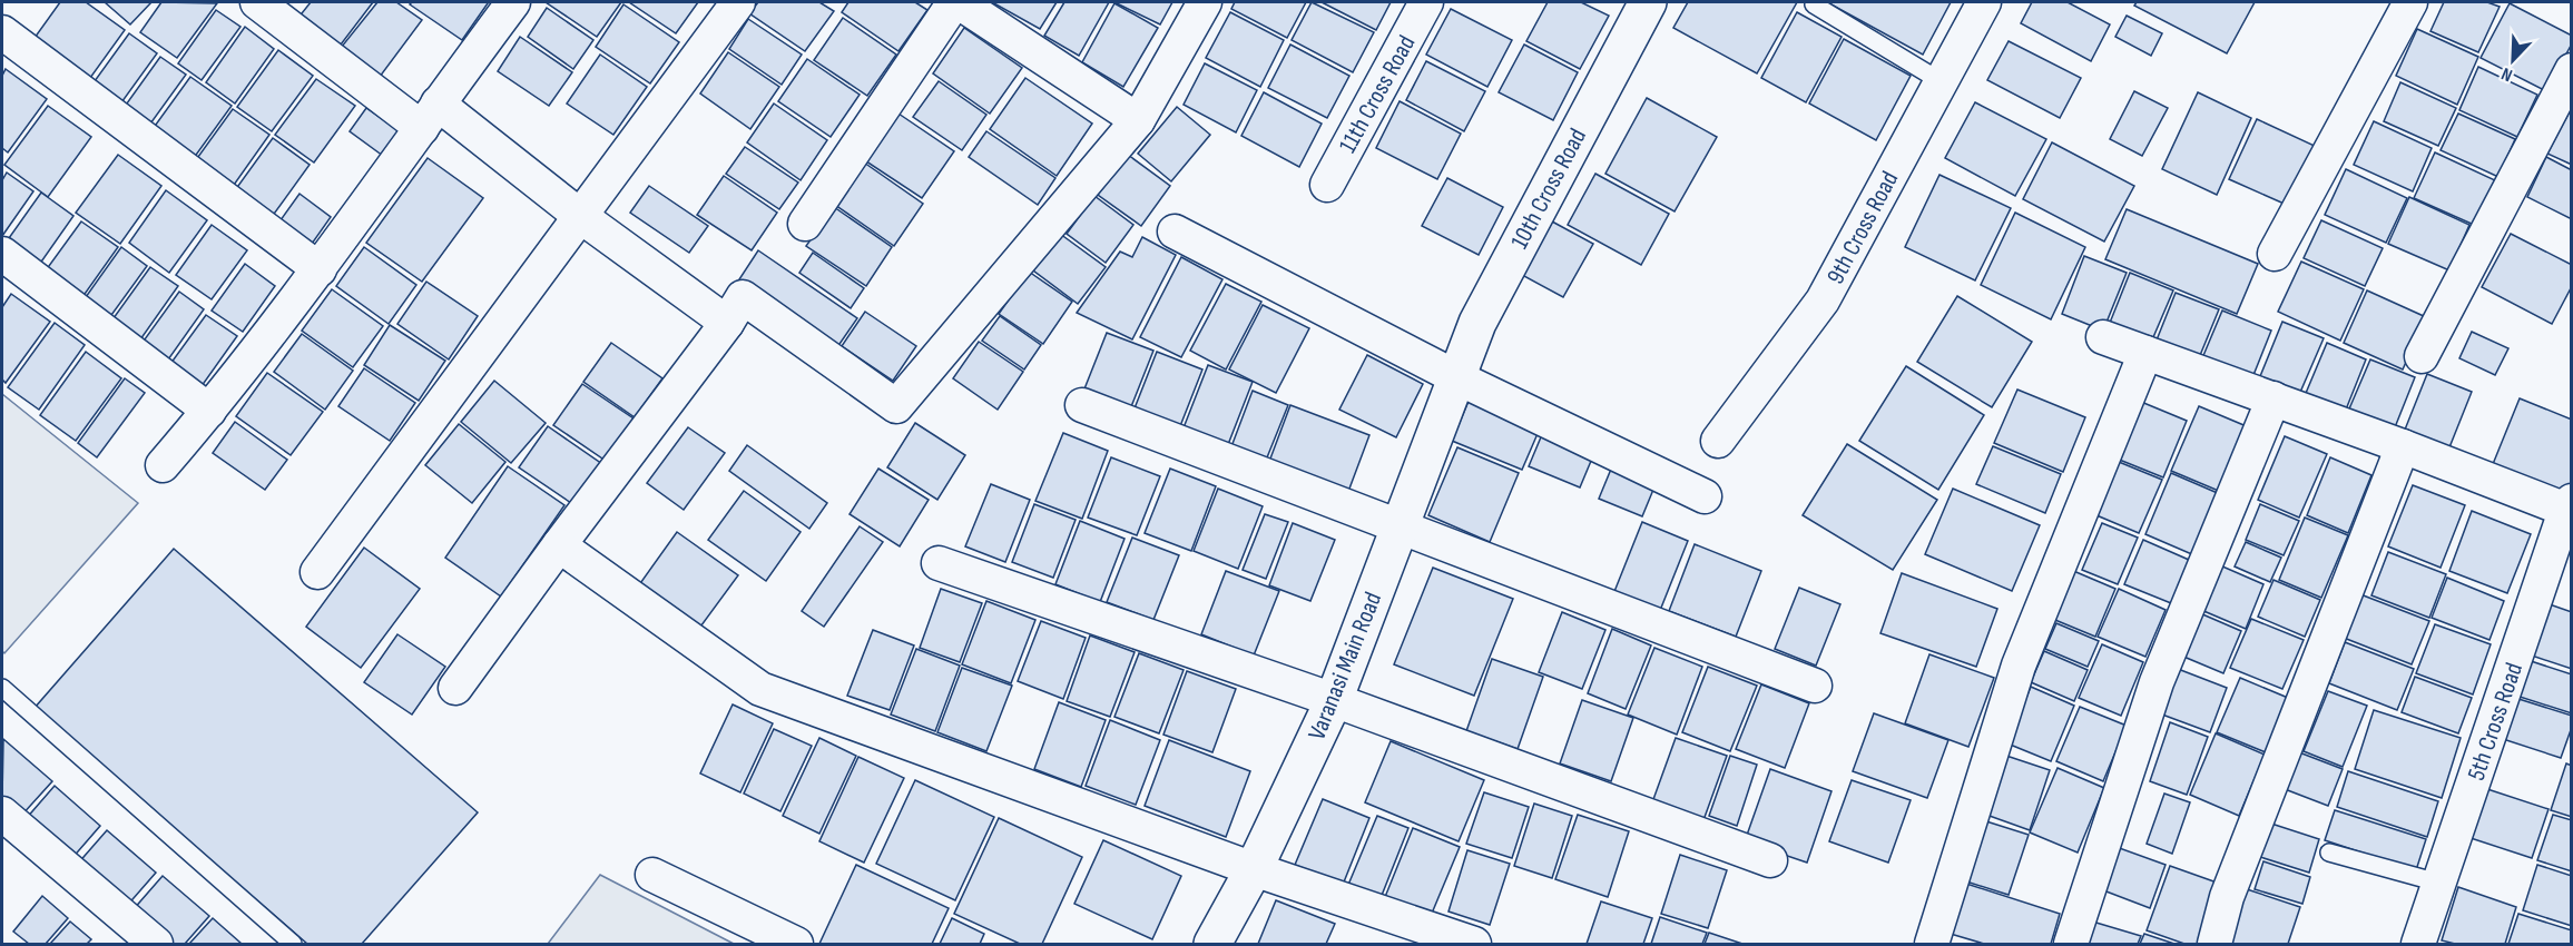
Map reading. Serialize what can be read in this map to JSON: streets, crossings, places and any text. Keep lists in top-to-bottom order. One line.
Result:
{"streets":{"street":["11th Cross Road","10th Cross Road","9th Cross Road","Varanasi Main Road","5th Cross Road"]},"crossings":[["10th Cross Road","Varanasi Main Road"]],"north":"bottom left"}
